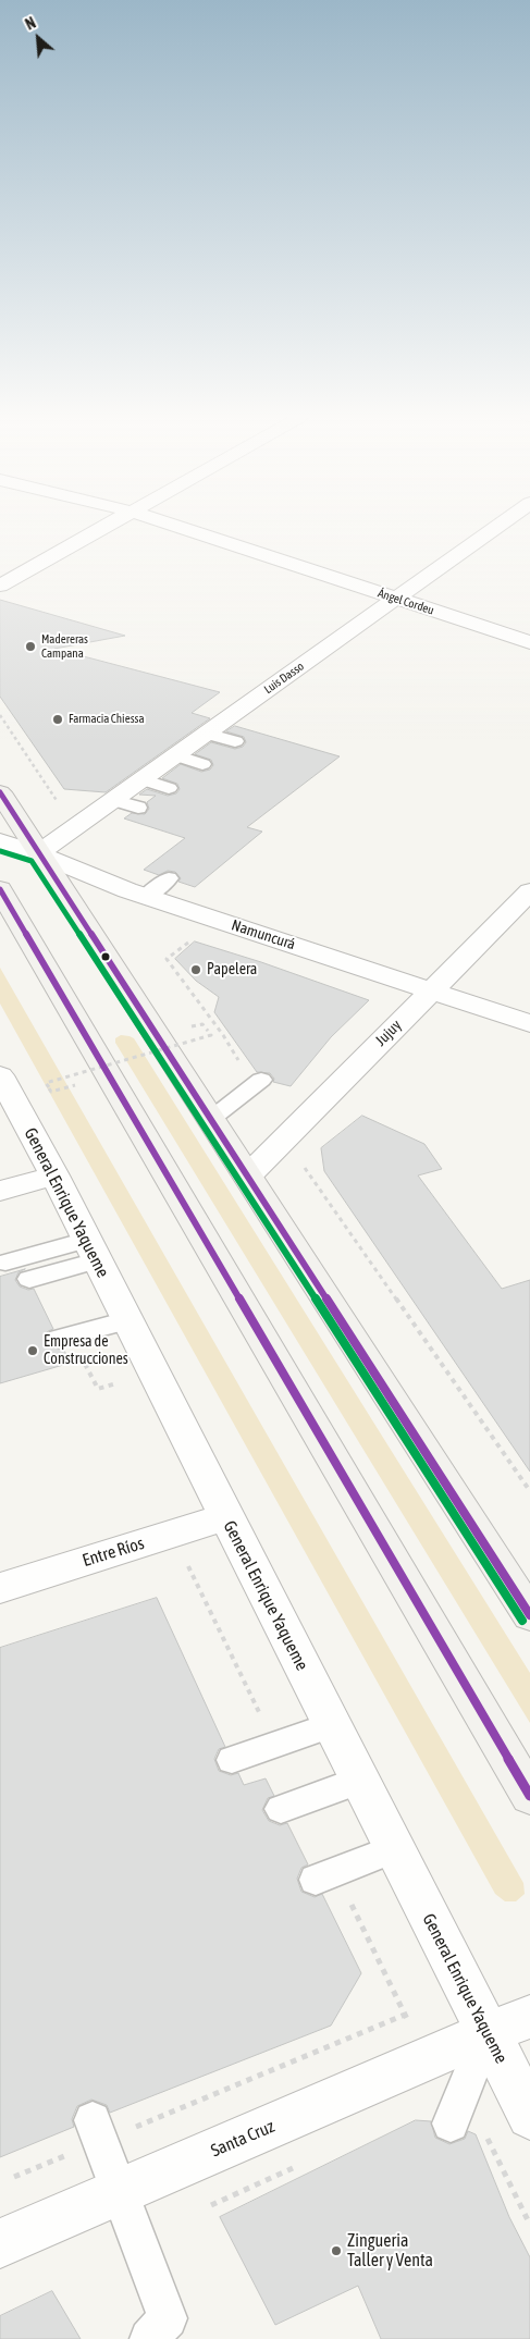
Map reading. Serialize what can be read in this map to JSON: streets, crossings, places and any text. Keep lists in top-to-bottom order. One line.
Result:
{"streets":{"street":["Ángel Cordeu","Luis Dasso","Namuncurá","Jujuy","General Enrique Yaqueme","Entre Ríos","Santa Cruz"]},"crossings":[["Ángel Cordeu","Luis Dasso"],["Luis Dasso","Namuncurá"],["Namuncurá","Jujuy"],["General Enrique Yaqueme","Entre Ríos"],["General Enrique Yaqueme","Santa Cruz"]],"places":["Madereras Campana","Farmacia Chiessa","Papelera","Empresa de Construcciones","Zingueria Taller y Venta"],"north":"top left"}
